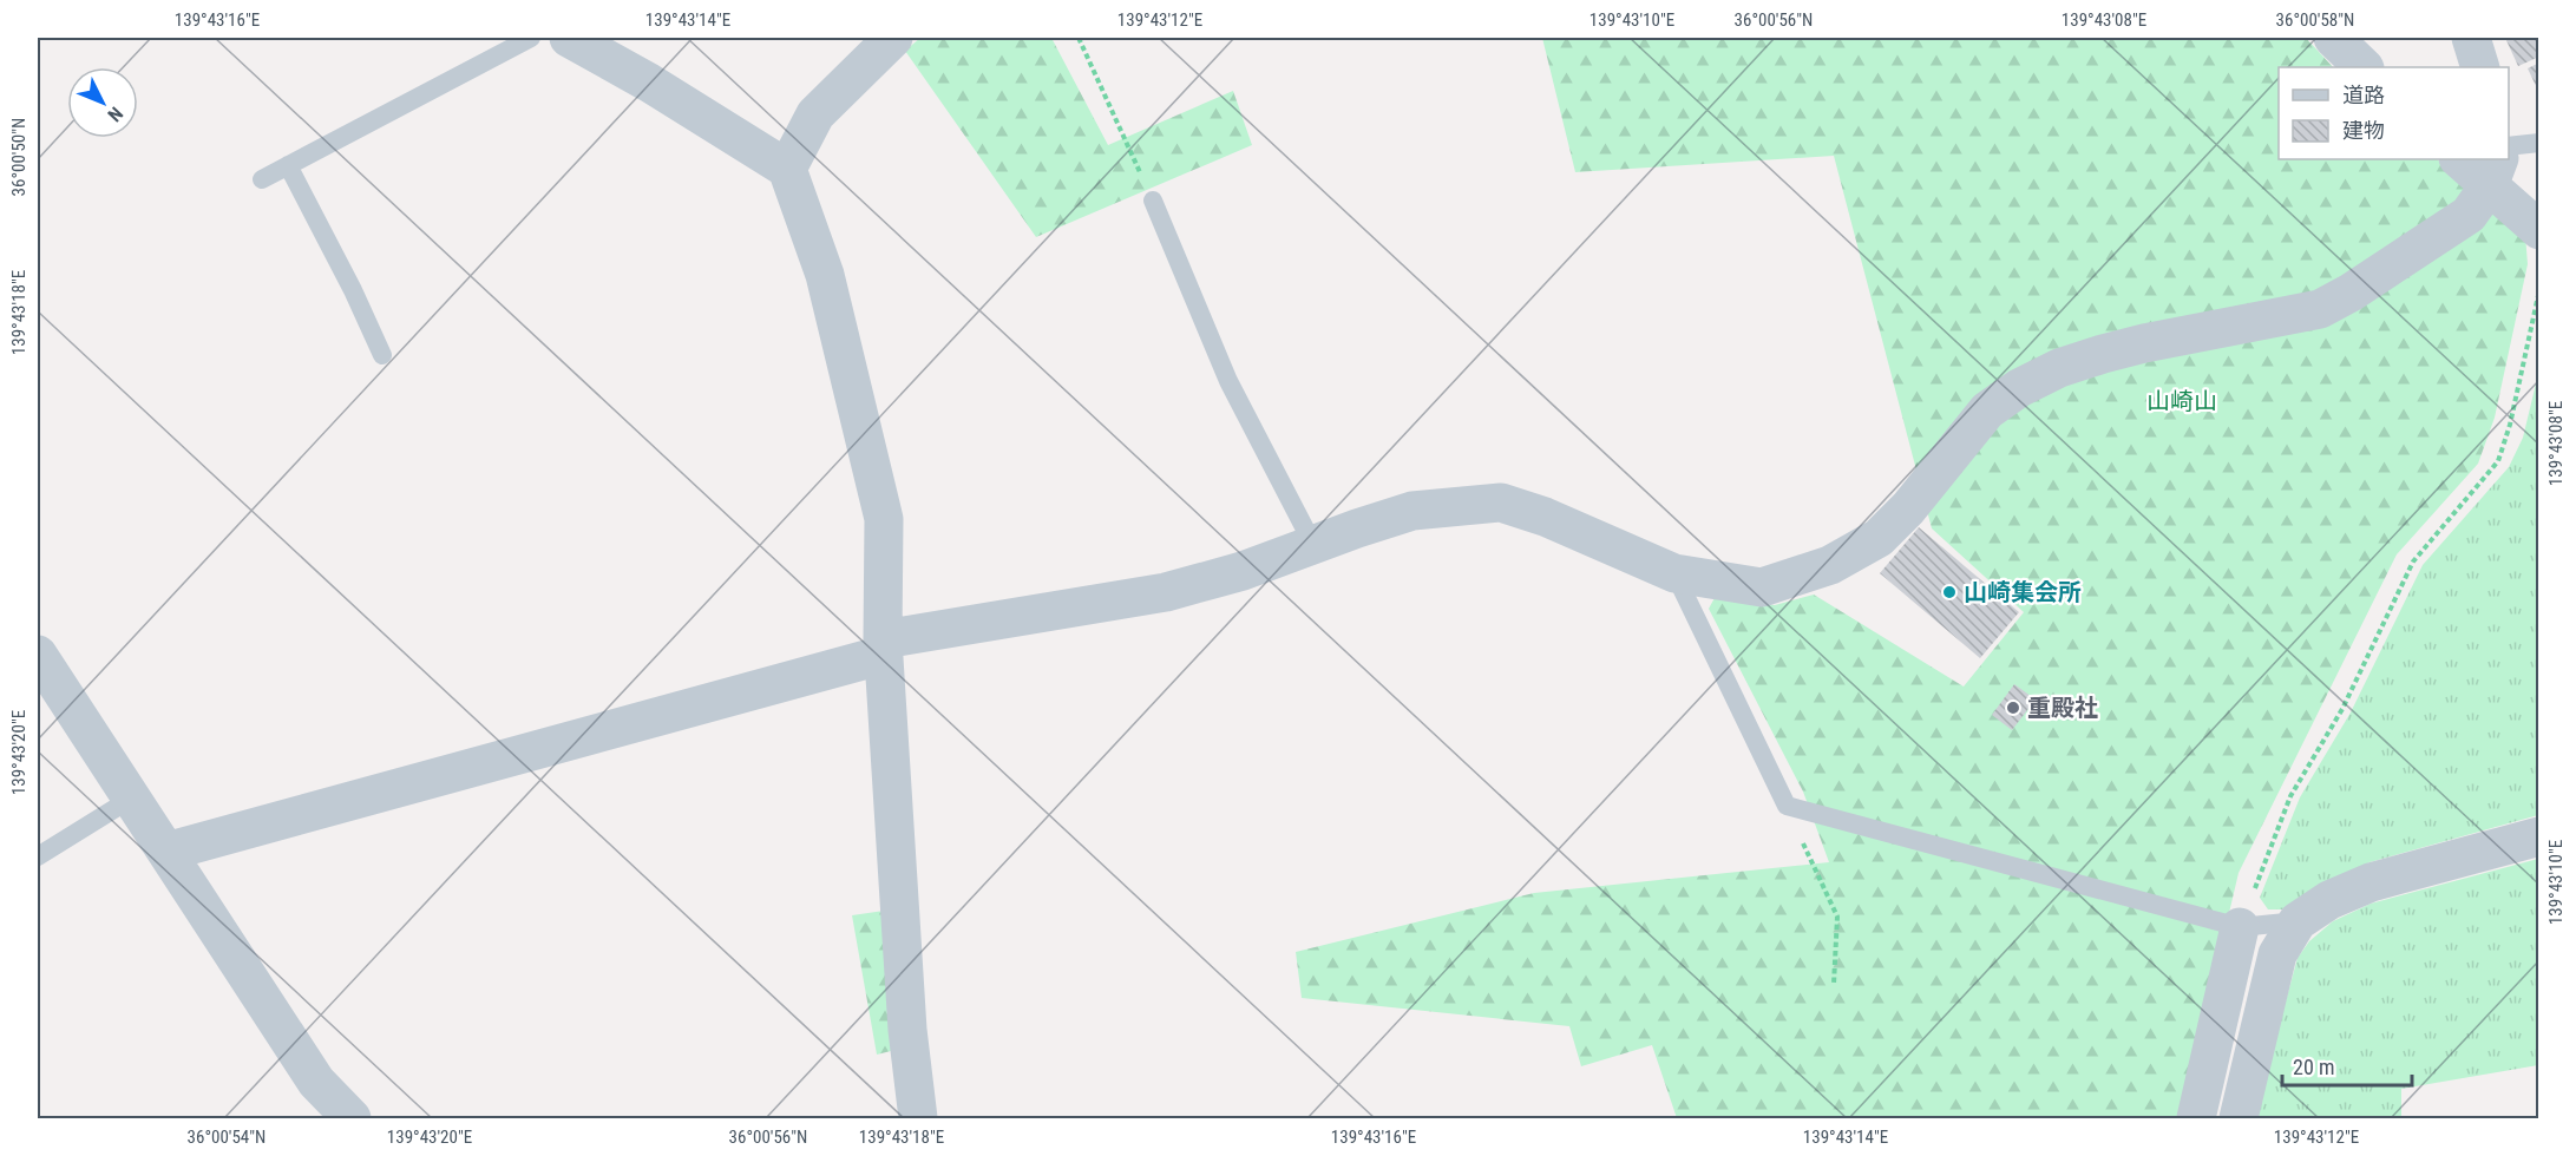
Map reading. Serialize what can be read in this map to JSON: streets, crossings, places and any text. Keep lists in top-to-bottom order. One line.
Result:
{"parks":["山崎山"],"places":["山崎集会所","重殿社"],"legend":["道路","建物"],"scale_bar":"20 m","north":"bottom right","coordinates":["139°43'16\"E","139°43'14\"E","139°43'12\"E","139°43'10\"E","36°00'56\"N","139°43'08\"E","36°00'58\"N","36°00'50\"N","139°43'18\"E","139°43'20\"E","36°00'54\"N"]}
